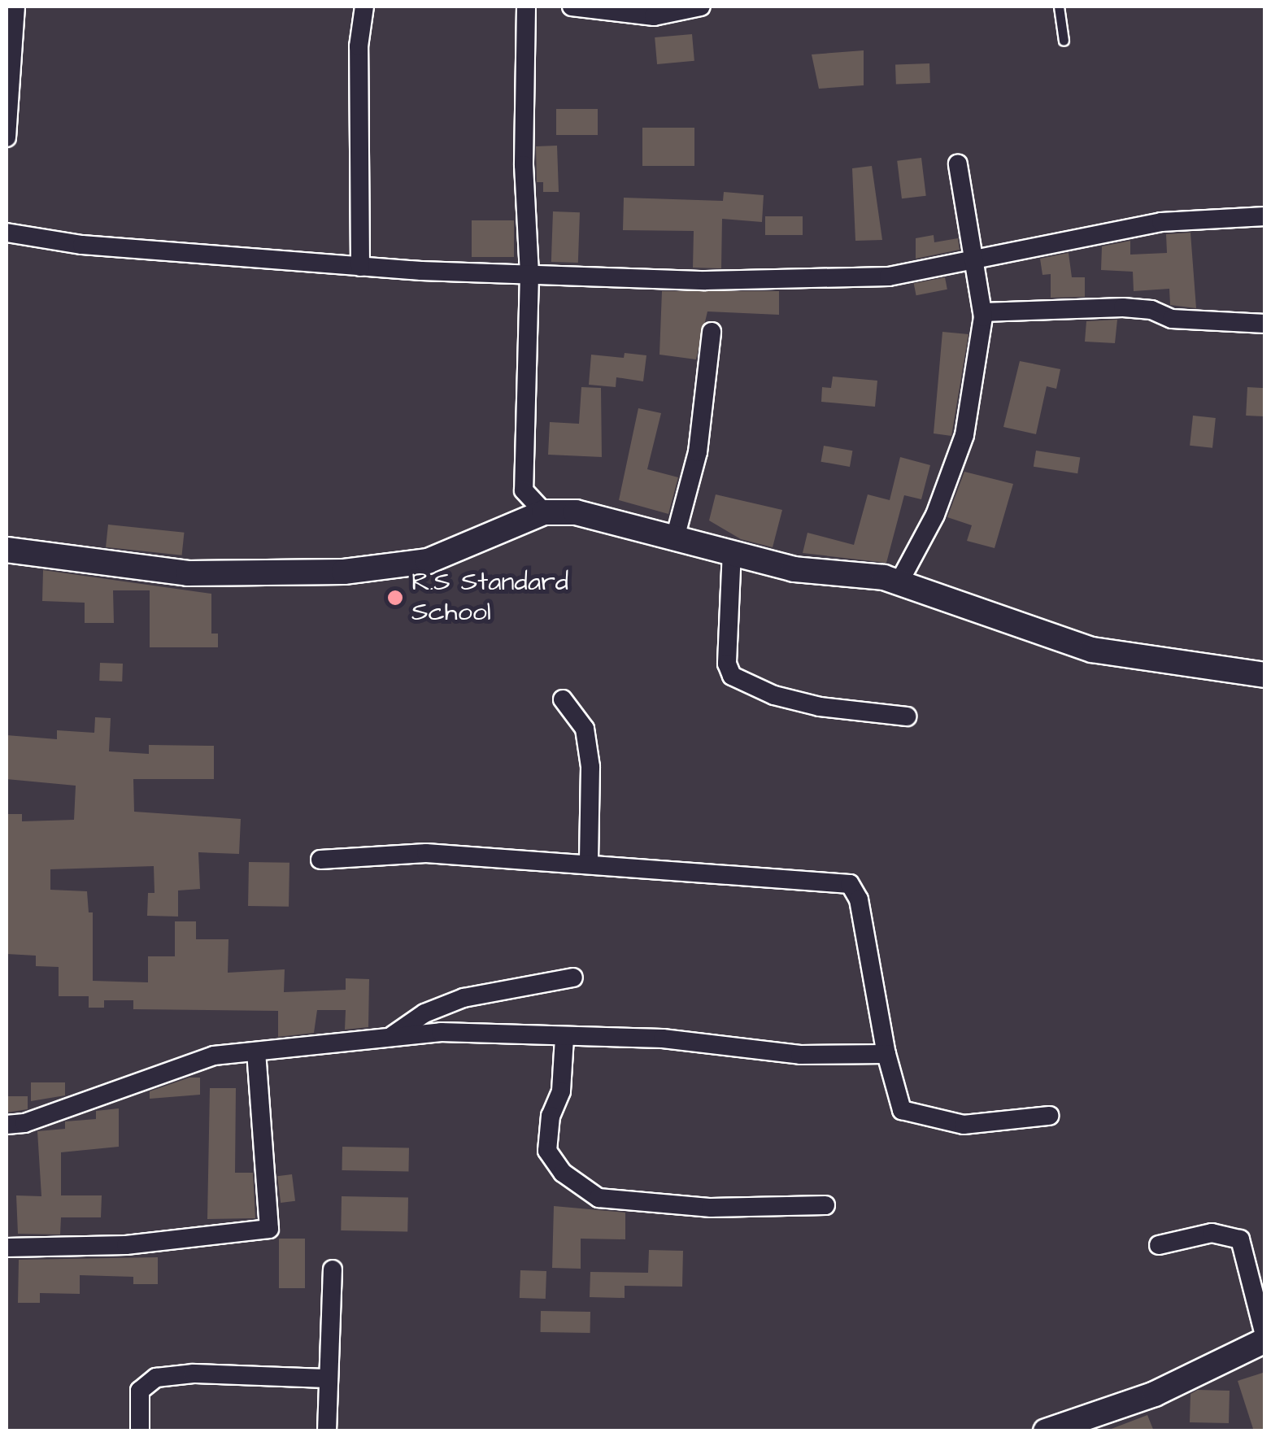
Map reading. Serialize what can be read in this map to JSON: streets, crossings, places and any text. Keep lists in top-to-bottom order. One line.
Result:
{"places":["R.S Standard School"]}
